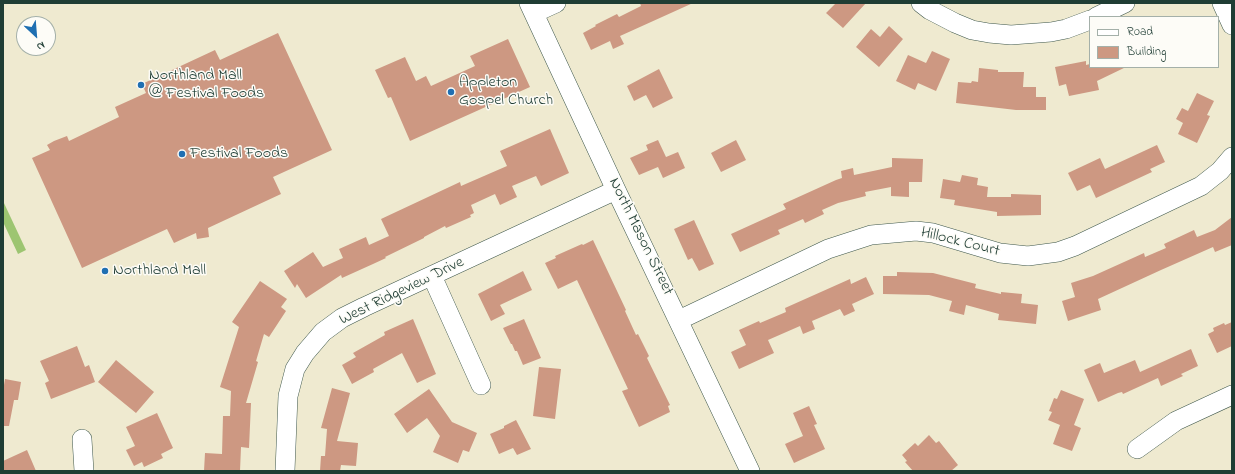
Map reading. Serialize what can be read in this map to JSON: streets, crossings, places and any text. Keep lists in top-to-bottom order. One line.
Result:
{"streets":{"street":["North Mason Street","Hillock Court","West Ridgeview Drive"]},"crossings":[["North Mason Street","Hillock Court"],["North Mason Street","West Ridgeview Drive"]],"places":["Northland Mall @ Festival Foods","Appleton Gospel Church","Festival Foods","Northland Mall"],"legend":["Road","Building"],"north":"bottom right"}
